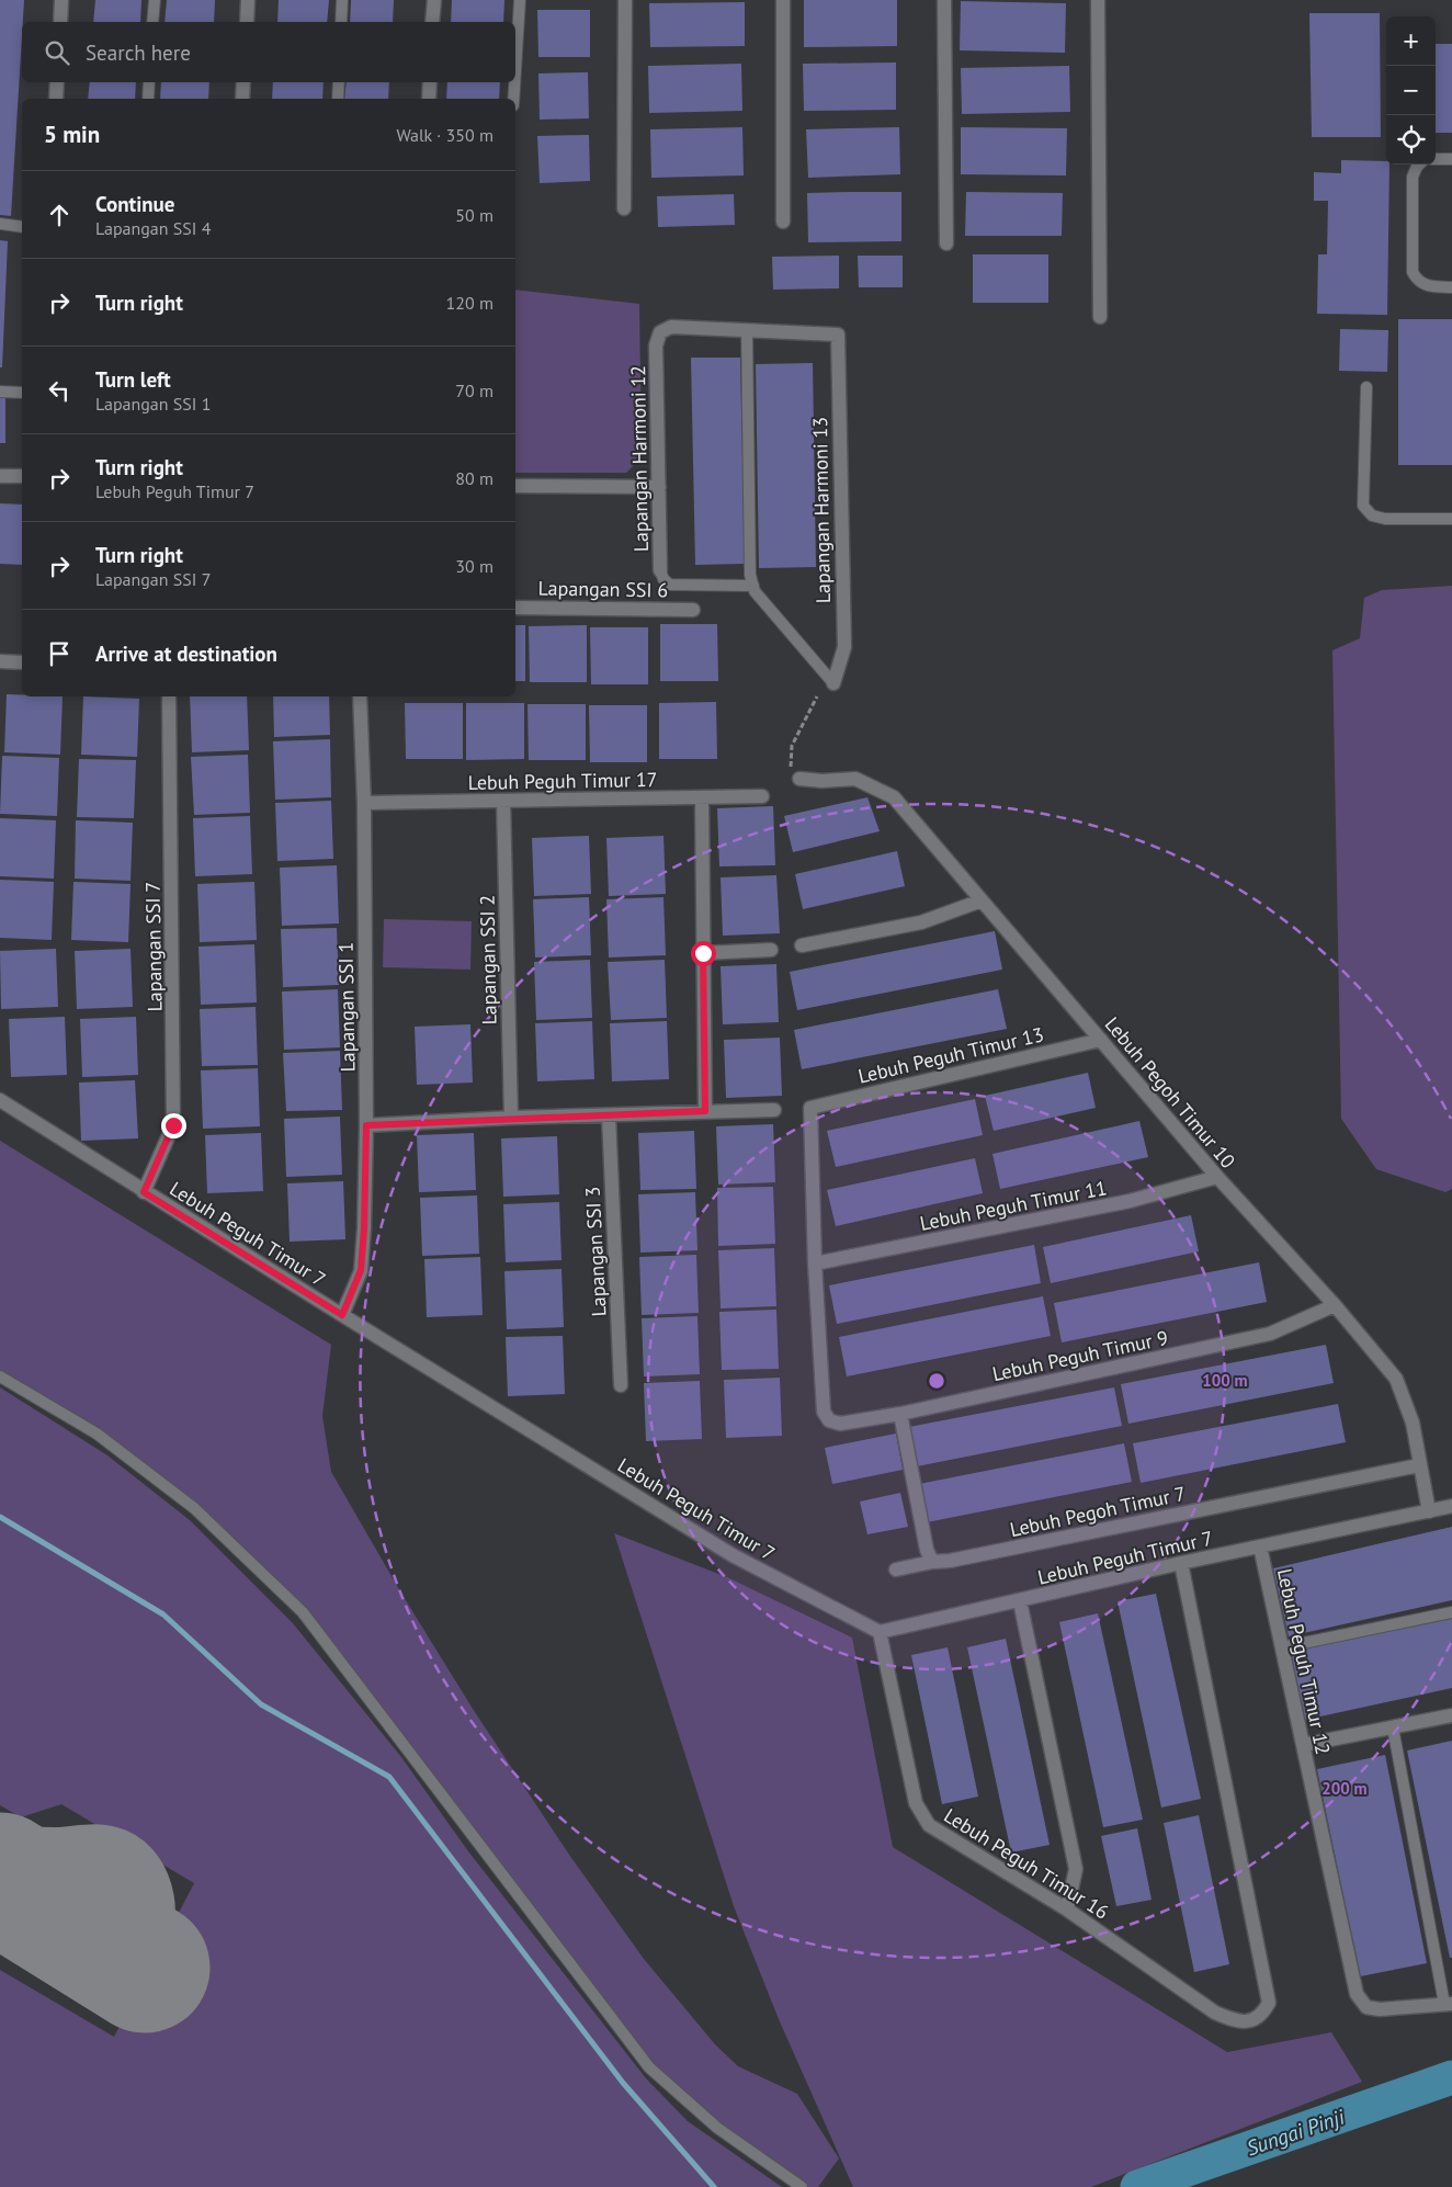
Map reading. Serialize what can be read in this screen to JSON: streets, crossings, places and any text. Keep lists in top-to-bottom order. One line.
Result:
{"streets":{"street":["Lapangan Harmoni 12","Lapangan Harmoni 13","Lapangan SSI 6","Lebuh Peguh Timur 17","Lapangan SSI 7","Lapangan SSI 2","Lapangan SSI 1","Lebuh Peguh Timur 13","Lebuh Pegoh Timur 10","Lebuh Peguh Timur 11","Lebuh Peguh Timur 7","Lapangan SSI 3","Lebuh Peguh Timur 9","Lebuh Pegoh Timur 7","Lebuh Peguh Timur 12","Lebuh Peguh Timur 16"]},"crossings":[["Lapangan Harmoni 12","Lapangan Harmoni 13"],["Lebuh Peguh Timur 17","Lapangan SSI 2"],["Lebuh Peguh Timur 17","Lapangan SSI 1"],["Lapangan SSI 7","Lebuh Peguh Timur 7"],["Lapangan SSI 1","Lebuh Peguh Timur 7"],["Lebuh Peguh Timur 13","Lebuh Pegoh Timur 10"],["Lebuh Peguh Timur 13","Lebuh Peguh Timur 11"],["Lebuh Peguh Timur 13","Lebuh Peguh Timur 9"],["Lebuh Pegoh Timur 10","Lebuh Peguh Timur 11"],["Lebuh Pegoh Timur 10","Lebuh Peguh Timur 7"],["Lebuh Pegoh Timur 10","Lebuh Peguh Timur 9"],["Lebuh Pegoh Timur 10","Lebuh Pegoh Timur 7"],["Lebuh Peguh Timur 11","Lebuh Peguh Timur 9"],["Lebuh Peguh Timur 7","Lebuh Peguh Timur 12"],["Lebuh Peguh Timur 7","Lebuh Peguh Timur 16"]],"water":["Sungai Pinji"],"page":{"map_buttons":["+","−"],"search":"Search here","heading":["5 min","Walk · 350 m"],"list":[["Continue","Lapangan SSI 4","50 m"],["Turn right","120 m"],["Turn left","Lapangan SSI 1","70 m"],["Turn right","Lebuh Peguh Timur 7","80 m"],["Turn right","Lapangan SSI 7","30 m"],"Arrive at destination"]},"rings":["100 m","200 m"]}
